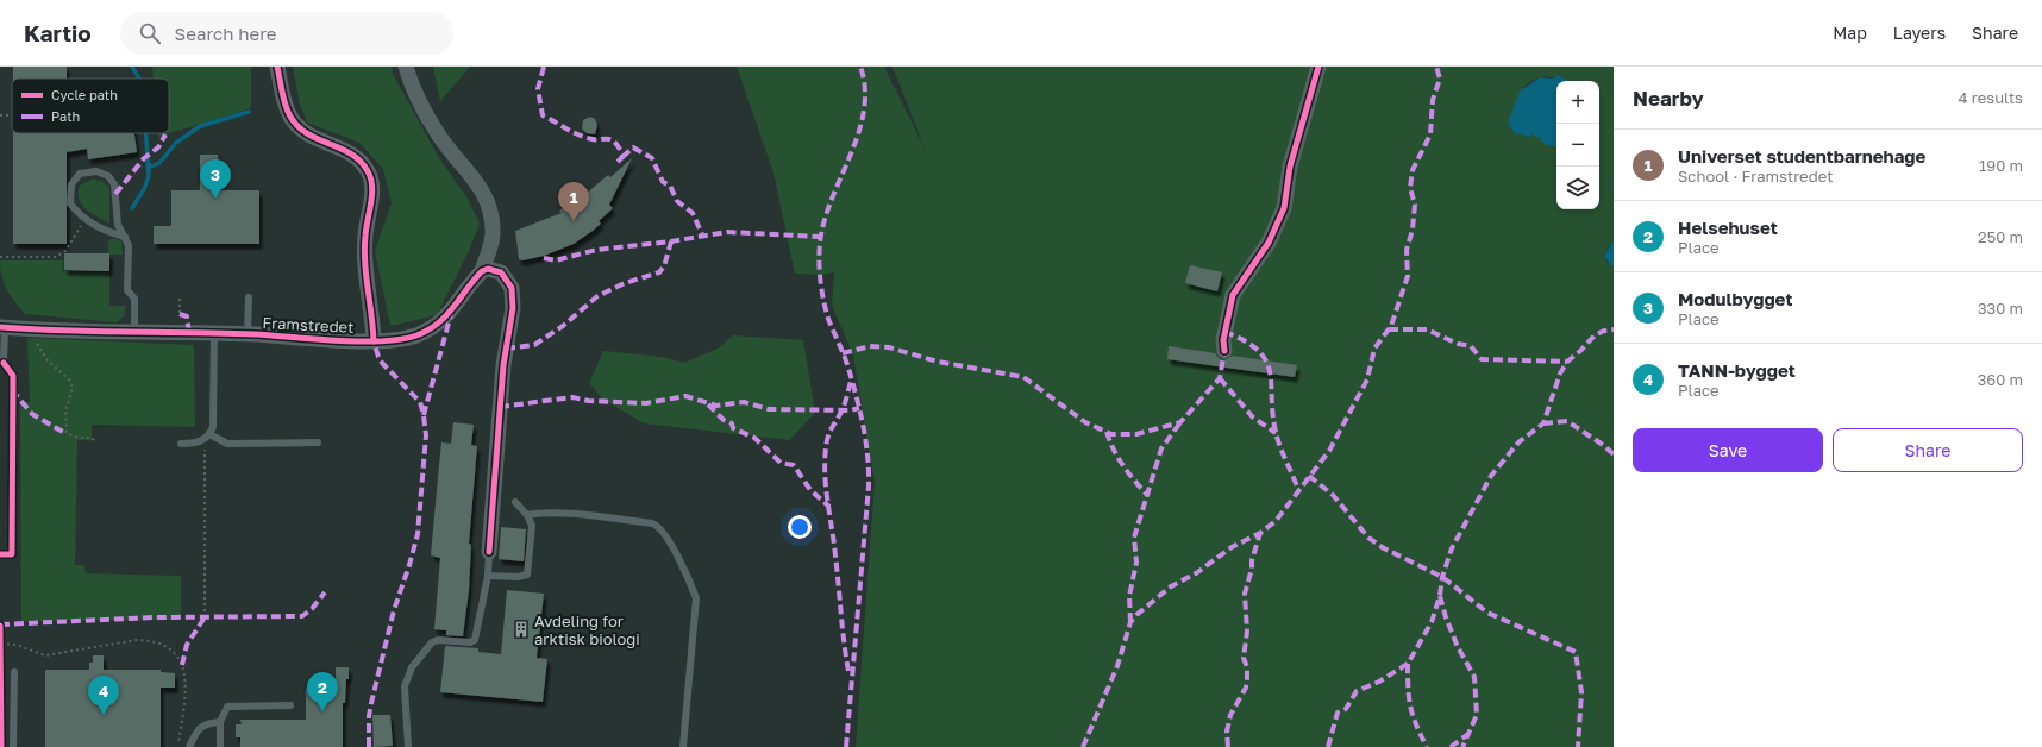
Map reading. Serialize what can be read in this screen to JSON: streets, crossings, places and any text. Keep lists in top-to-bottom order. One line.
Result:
{"streets":{"street":["Framstredet"]},"places":{"building":["Avdeling for arktisk biologi"]},"legend":["Cycle path","Path"],"page":{"header":"Kartio","search":"Search here","nav":["Map","Layers","Share"],"heading":["Nearby","4 results"],"map_buttons":["+","−"],"list":[{"mark":"1","name":"Universet studentbarnehage","note":"School · Framstredet","value":"190 m"},{"mark":"2","name":"Helsehuset","note":"Place","value":"250 m"},{"mark":"3","name":"Modulbygget","note":"Place","value":"330 m"},{"mark":"4","name":"TANN-bygget","note":"Place","value":"360 m"}],"pins":["3","1","2","4"],"buttons":["Save","Share"]}}
